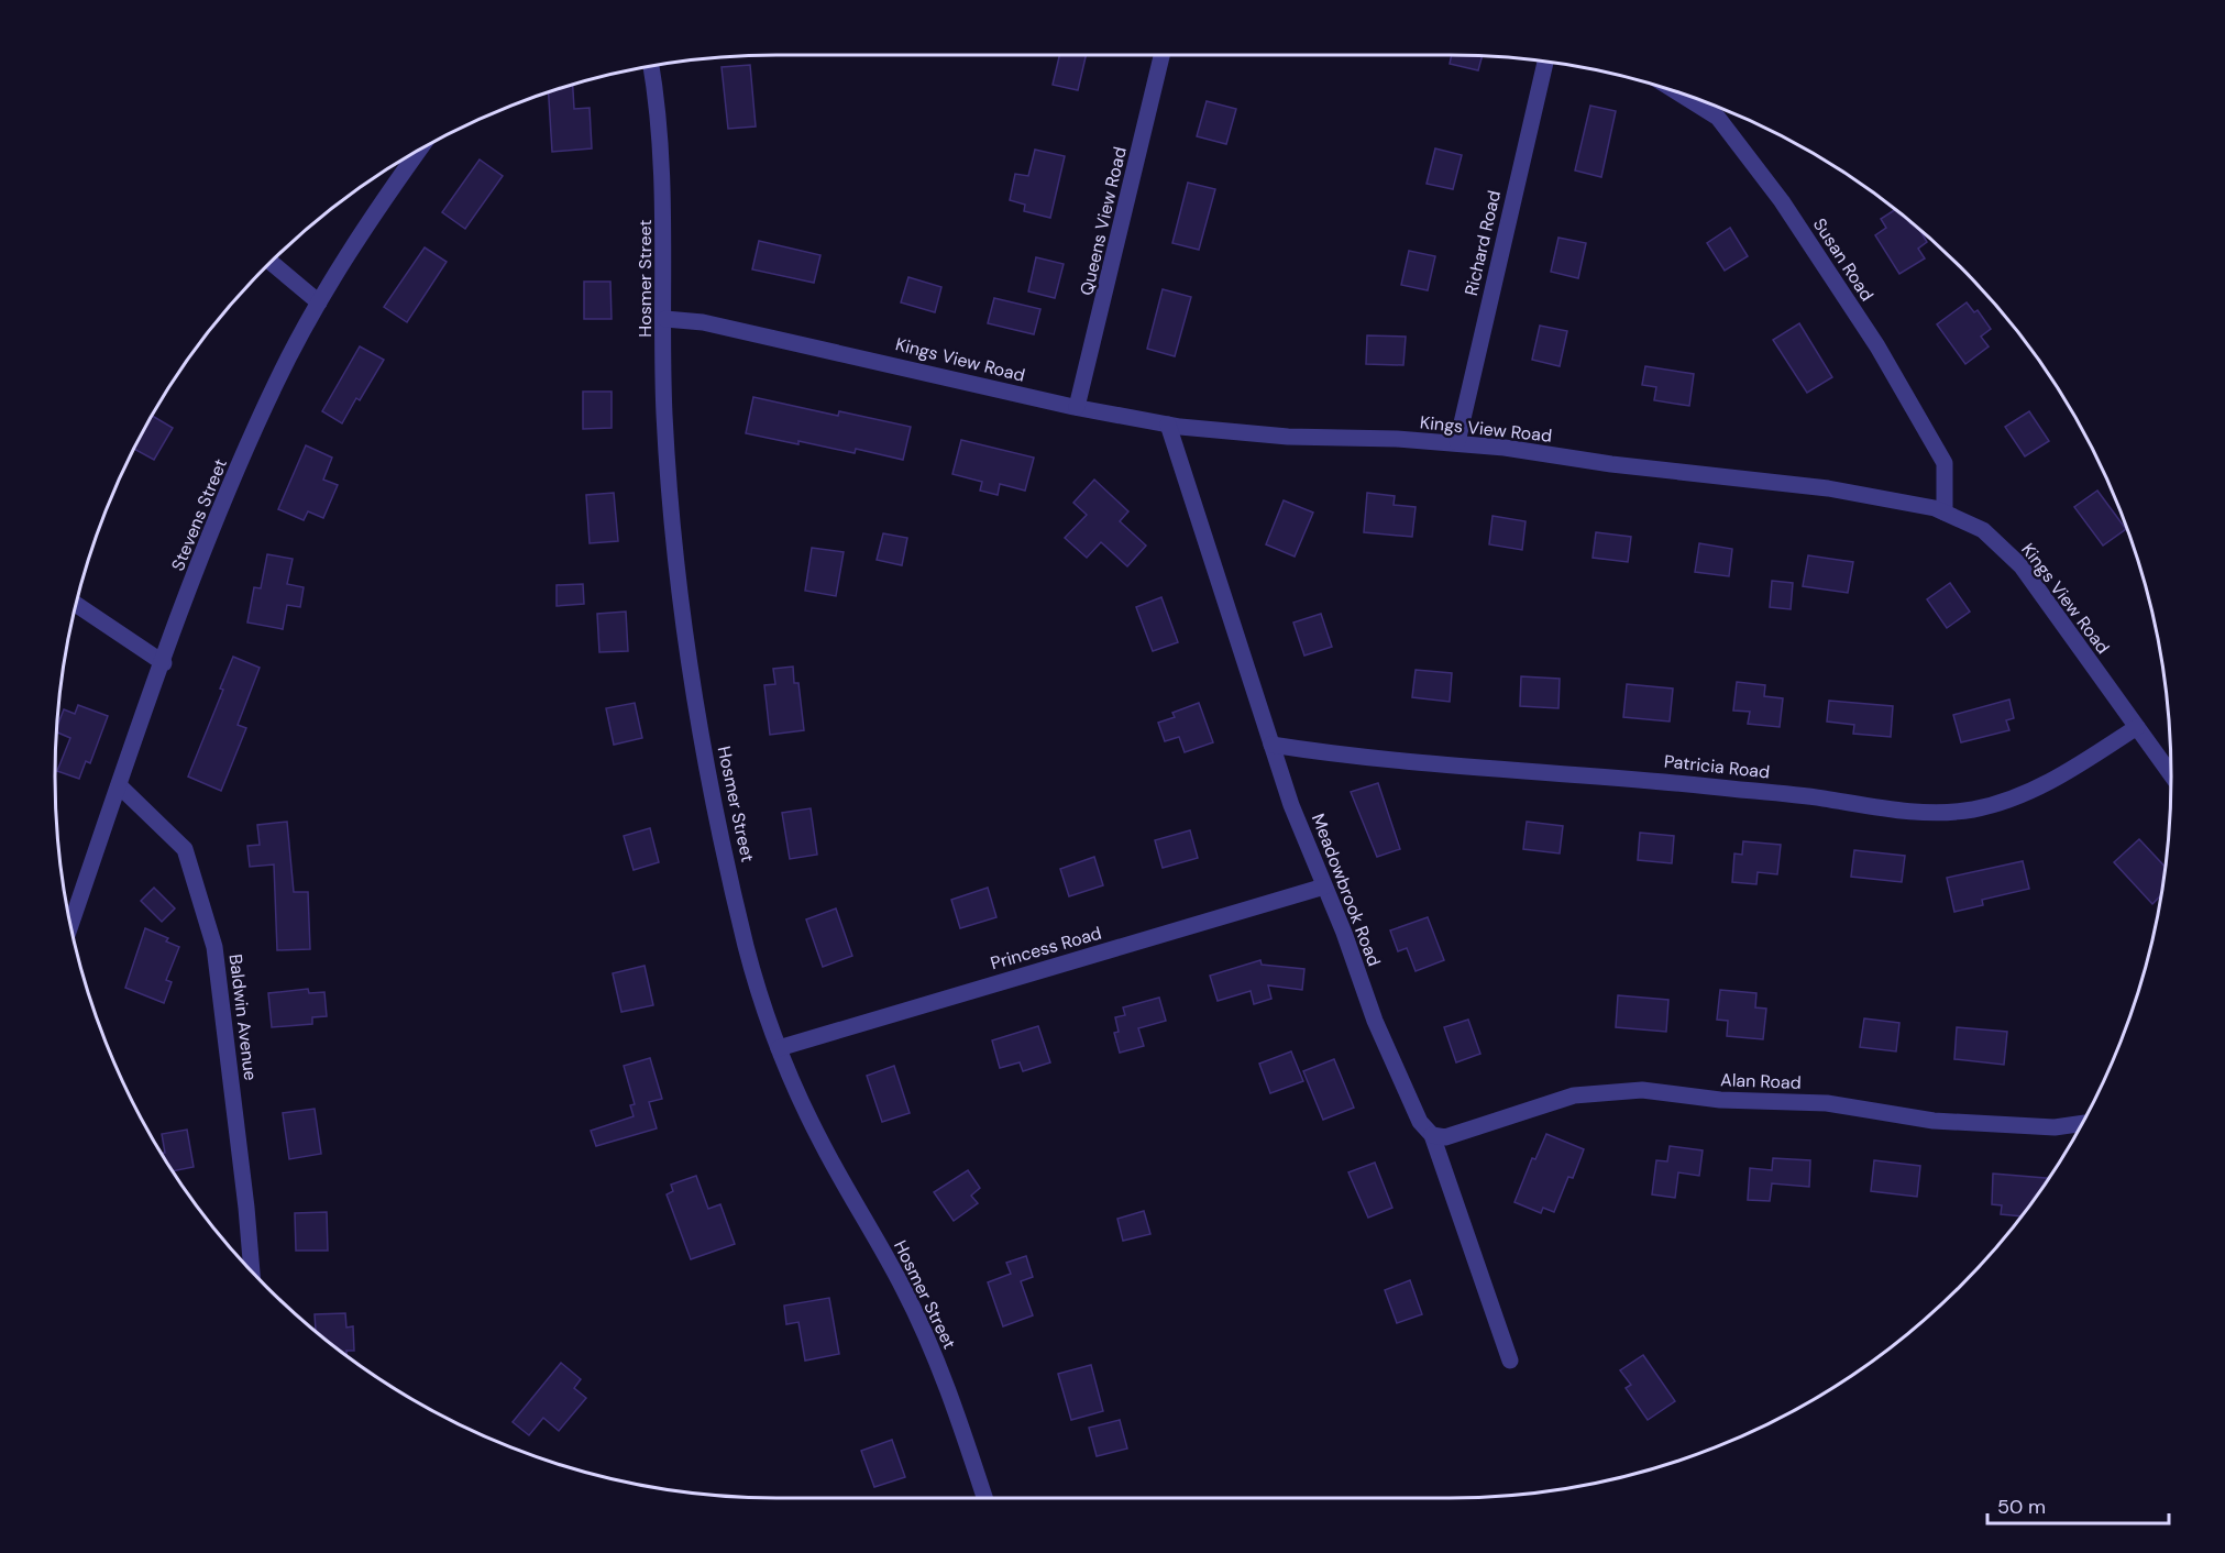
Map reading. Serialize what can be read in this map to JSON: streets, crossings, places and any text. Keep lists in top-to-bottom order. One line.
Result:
{"streets":{"street":["Queens View Road","Richard Road","Susan Road","Hosmer Street","Kings View Road","Stevens Street","Patricia Road","Meadowbrook Road","Princess Road","Baldwin Avenue","Alan Road"]},"crossings":[["Queens View Road","Kings View Road"],["Richard Road","Kings View Road"],["Susan Road","Kings View Road"],["Hosmer Street","Kings View Road"],["Hosmer Street","Princess Road"],["Kings View Road","Patricia Road"],["Kings View Road","Meadowbrook Road"],["Stevens Street","Baldwin Avenue"],["Patricia Road","Meadowbrook Road"],["Meadowbrook Road","Princess Road"],["Meadowbrook Road","Alan Road"]],"scale_bar":"50 m"}
